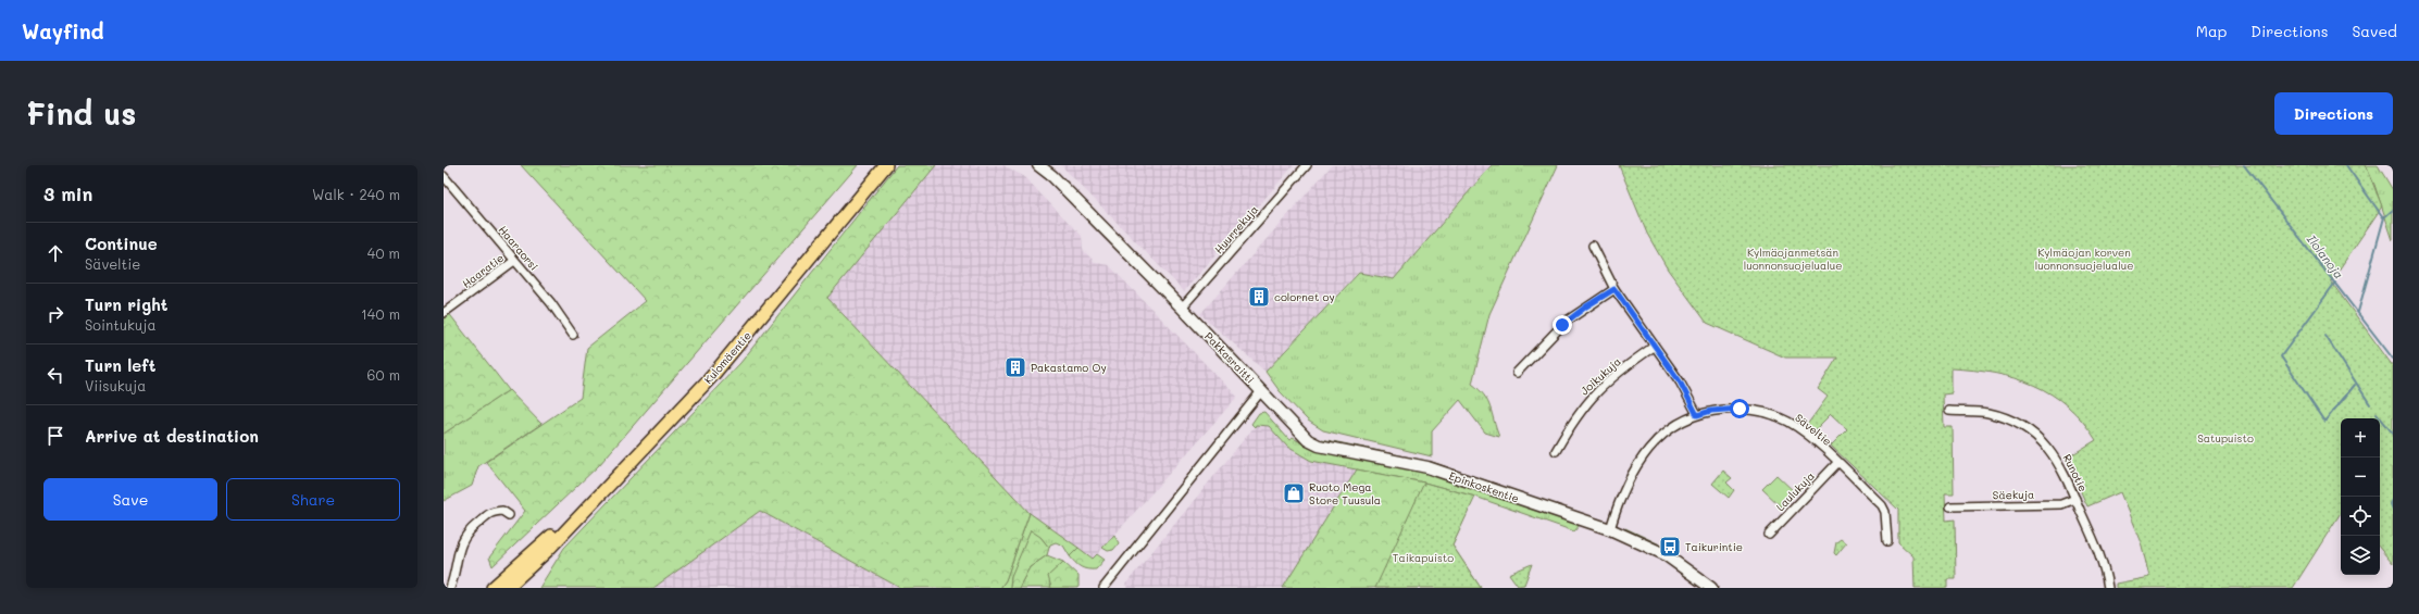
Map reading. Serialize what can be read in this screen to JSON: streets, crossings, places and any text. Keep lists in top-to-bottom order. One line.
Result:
{"streets":{"main road":["Kulomäentie"],"street":["Huurrekuja","Haaraorsi","Haaratie","Pakkasraitti","Joikukuja","Säveltie","Runotie","Epinkoskentie","Laulukuja","Säekuja"]},"crossings":[["Huurrekuja","Pakkasraitti"],["Haaraorsi","Haaratie"],["Pakkasraitti","Epinkoskentie"],["Säveltie","Epinkoskentie"],["Säveltie","Laulukuja"],["Runotie","Säekuja"]],"water":["Ilolanoja"],"parks":["Kylmäojanmetsän luonnonsuojelualue","Kylmäojan korven luonnonsuojelualue","Satupuisto","Taikapuisto"],"places":{"building":["colornet oy","Pakastamo Oy"],"shop":["Ruoto Mega Store Tuusula"],"bus stop":["Taikurintie"]},"page":{"header":"Wayfind","nav":["Map","Directions","Saved"],"buttons":["Directions",["Save","Share"]],"title":"Find us","heading":["3 min","Walk · 240 m"],"list":[["Continue","Säveltie","40 m"],["Turn right","Sointukuja","140 m"],["Turn left","Viisukuja","60 m"],"Arrive at destination"],"map_buttons":["+","−"]}}
